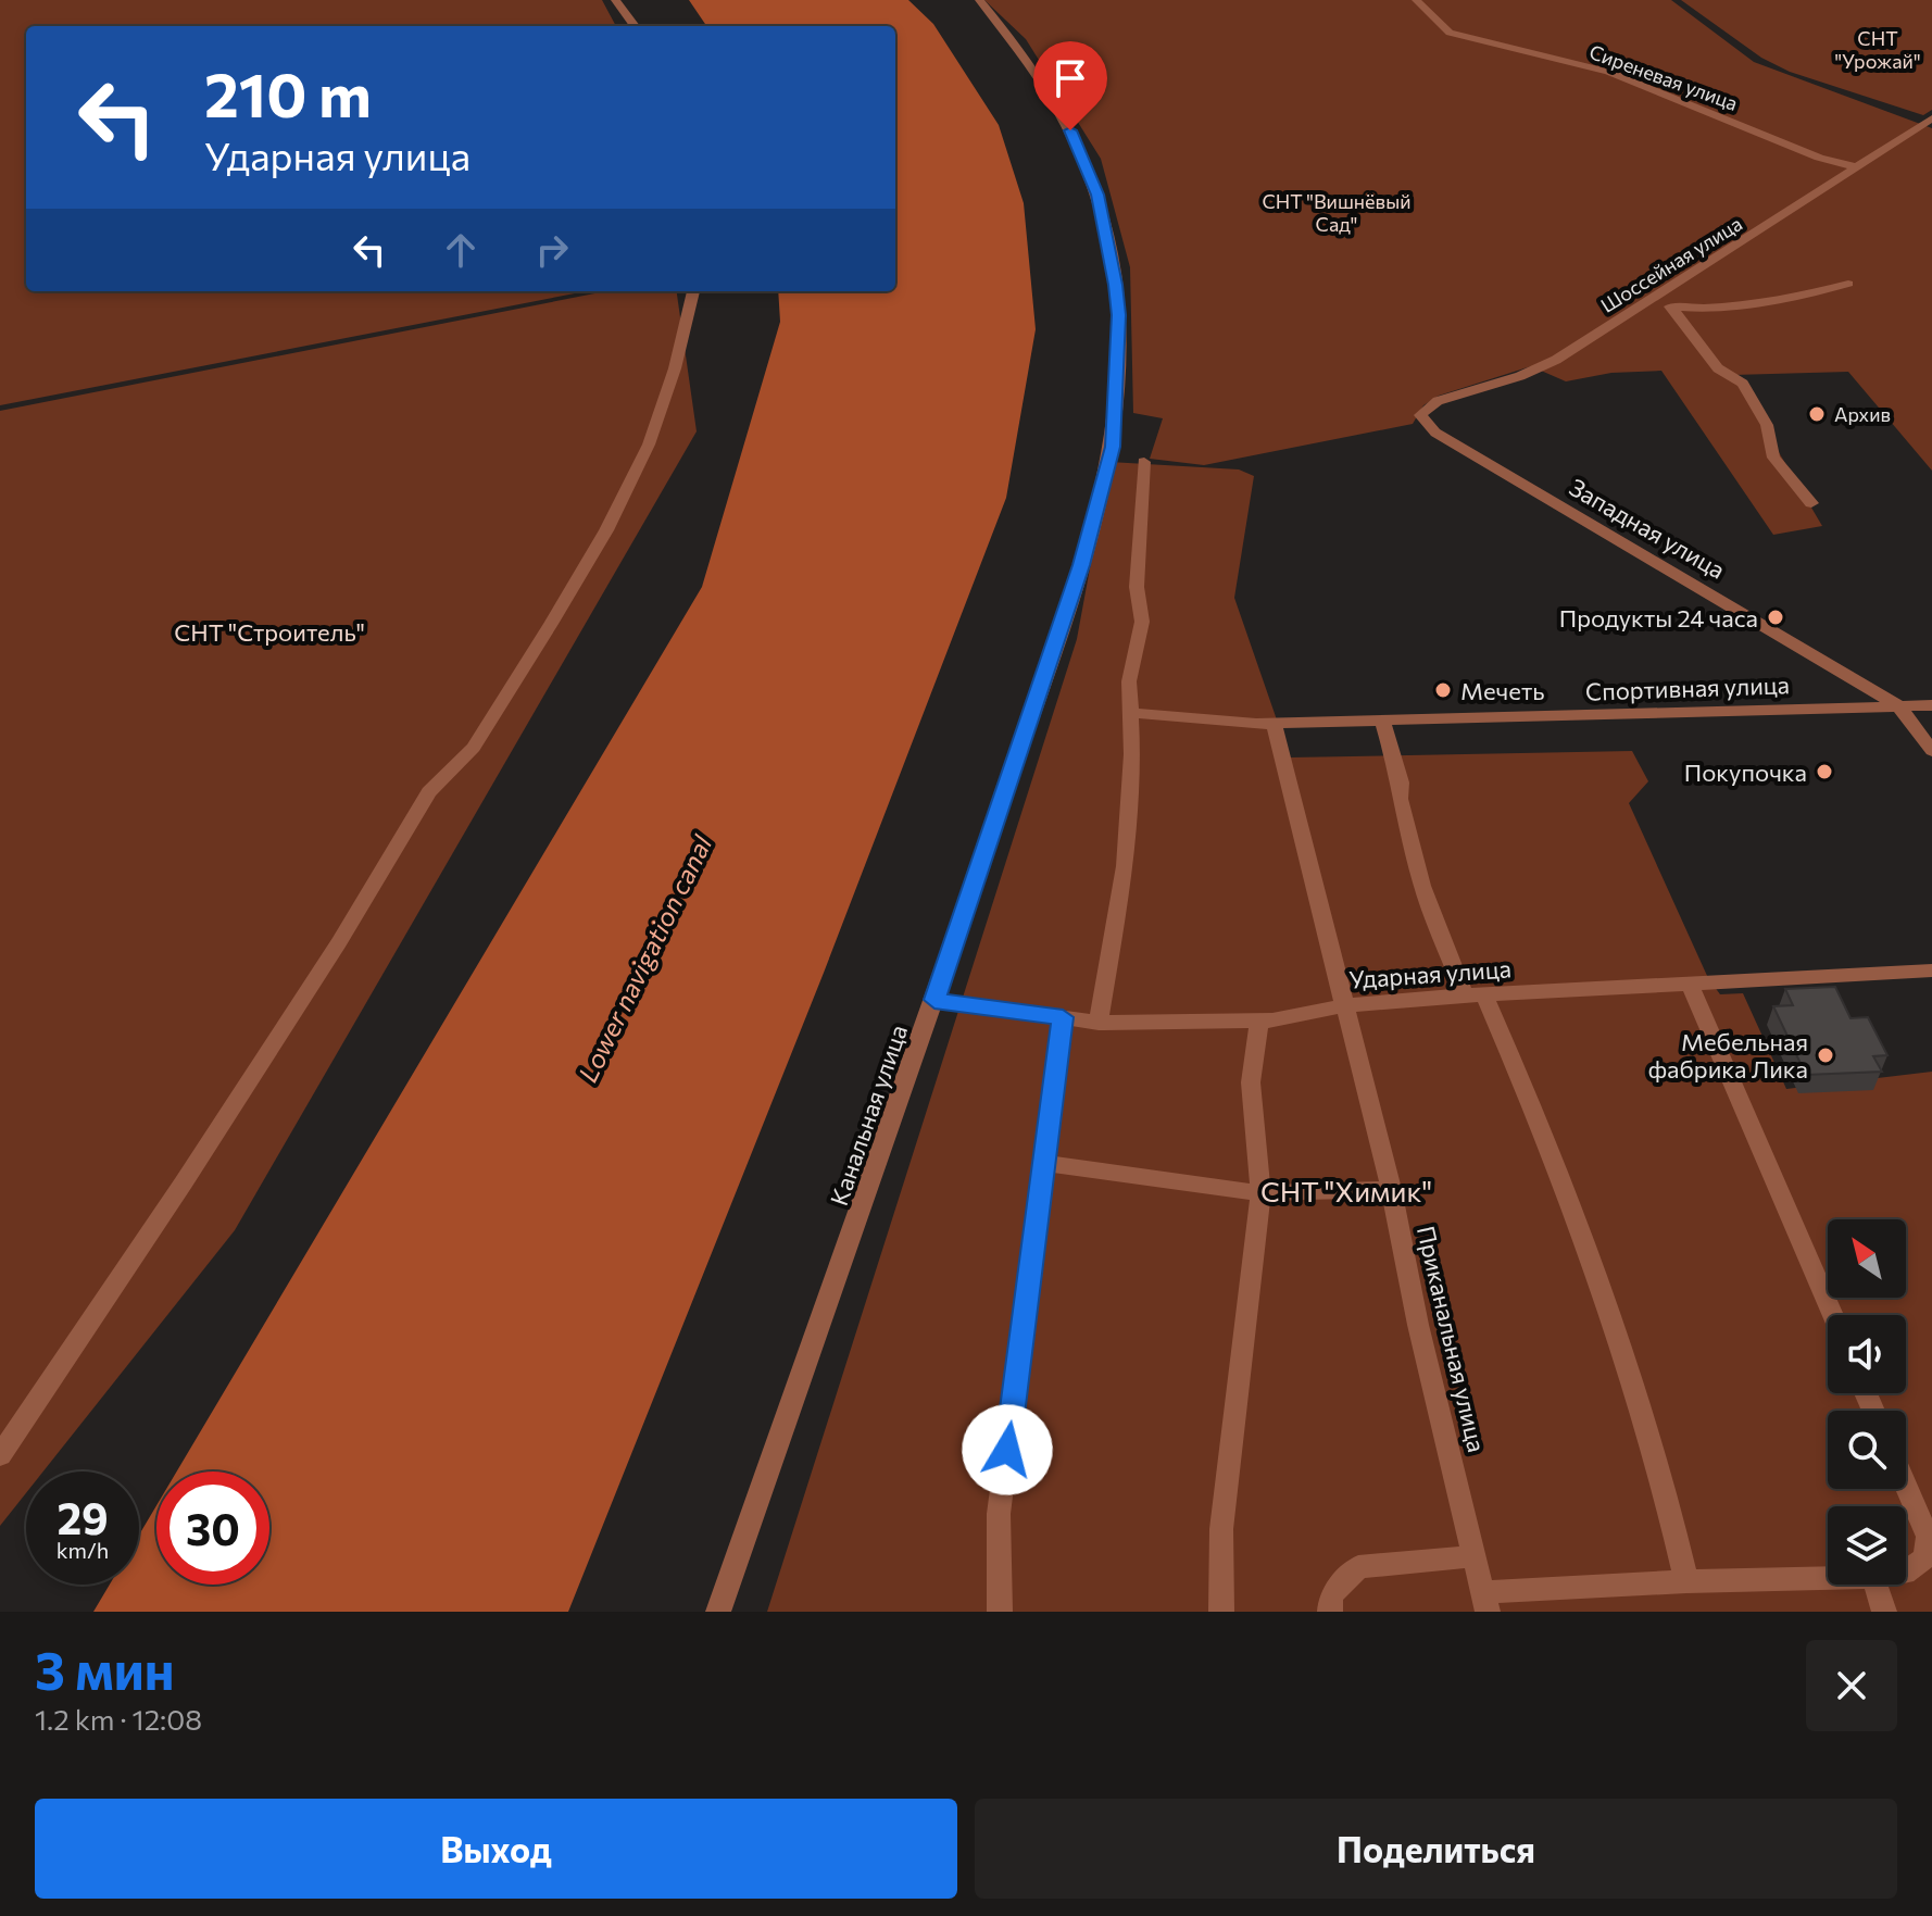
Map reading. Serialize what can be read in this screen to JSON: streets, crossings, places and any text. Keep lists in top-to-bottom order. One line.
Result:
{"streets":{"street":["Сиреневая улица","Шоссейная улица","Западная улица","Спортивная улица","Ударная улица","Канальная улица","Приканальная улица"]},"crossings":[["Сиреневая улица","Шоссейная улица"],["Шоссейная улица","Западная улица"],["Западная улица","Спортивная улица"],["Спортивная улица","Приканальная улица"],["Ударная улица","Канальная улица"],["Ударная улица","Приканальная улица"]],"water":["Lower navigation canal"],"parks":["СНТ \"Урожай\"","СНТ \"Вишнёвый Сад\"","СНТ \"Строитель\"","СНТ \"Химик\""],"places":["Архив","Продукты 24 часа","Мечеть","Покупочка","Мебельная фабрика Лика"],"north":"top left","page":{"turn":["210 m","Ударная улица"],"speed":"29 km/h","limit":"30","heading":["3 мин","1.2 km · 12:08"],"buttons":["Выход","Поделиться"]}}
